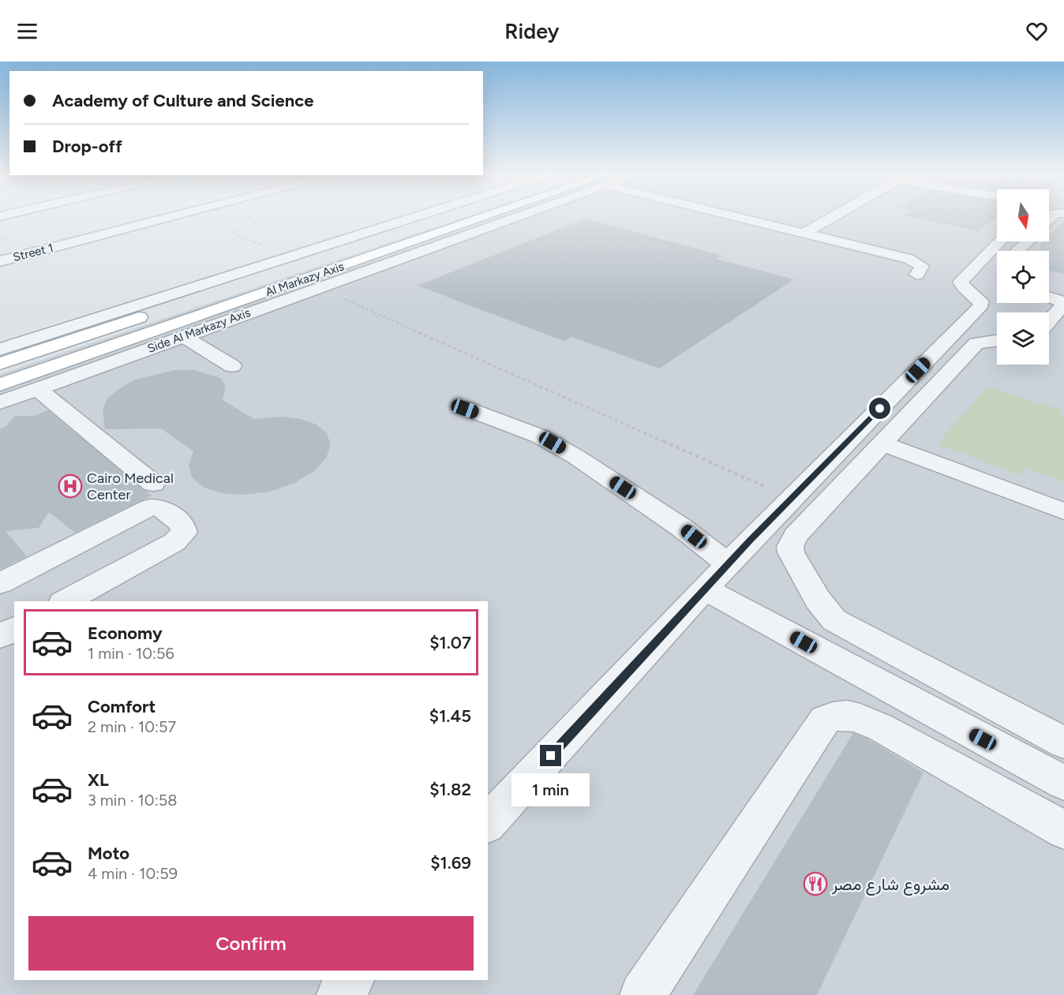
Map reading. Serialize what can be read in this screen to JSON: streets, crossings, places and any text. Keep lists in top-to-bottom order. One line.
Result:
{"streets":{"main road":["Al Markazy Axis"],"street":["Street 1","Side Al Markazy Axis"]},"places":{"hospital":["Cairo Medical Center"],"restaurant":["مشروع شارع مصر"]},"north":"bottom","page":{"header":"Ridey","banner":["Academy of Culture and Science","Drop-off"],"list":[{"name":"Economy","note":"1 min · 10:56","value":"$1.07"},{"name":"Comfort","note":"2 min · 10:57","value":"$1.45"},{"name":"XL","note":"3 min · 10:58","value":"$1.82"},{"name":"Moto","note":"4 min · 10:59","value":"$1.69"}],"bubble":"1 min","buttons":"Confirm"}}
